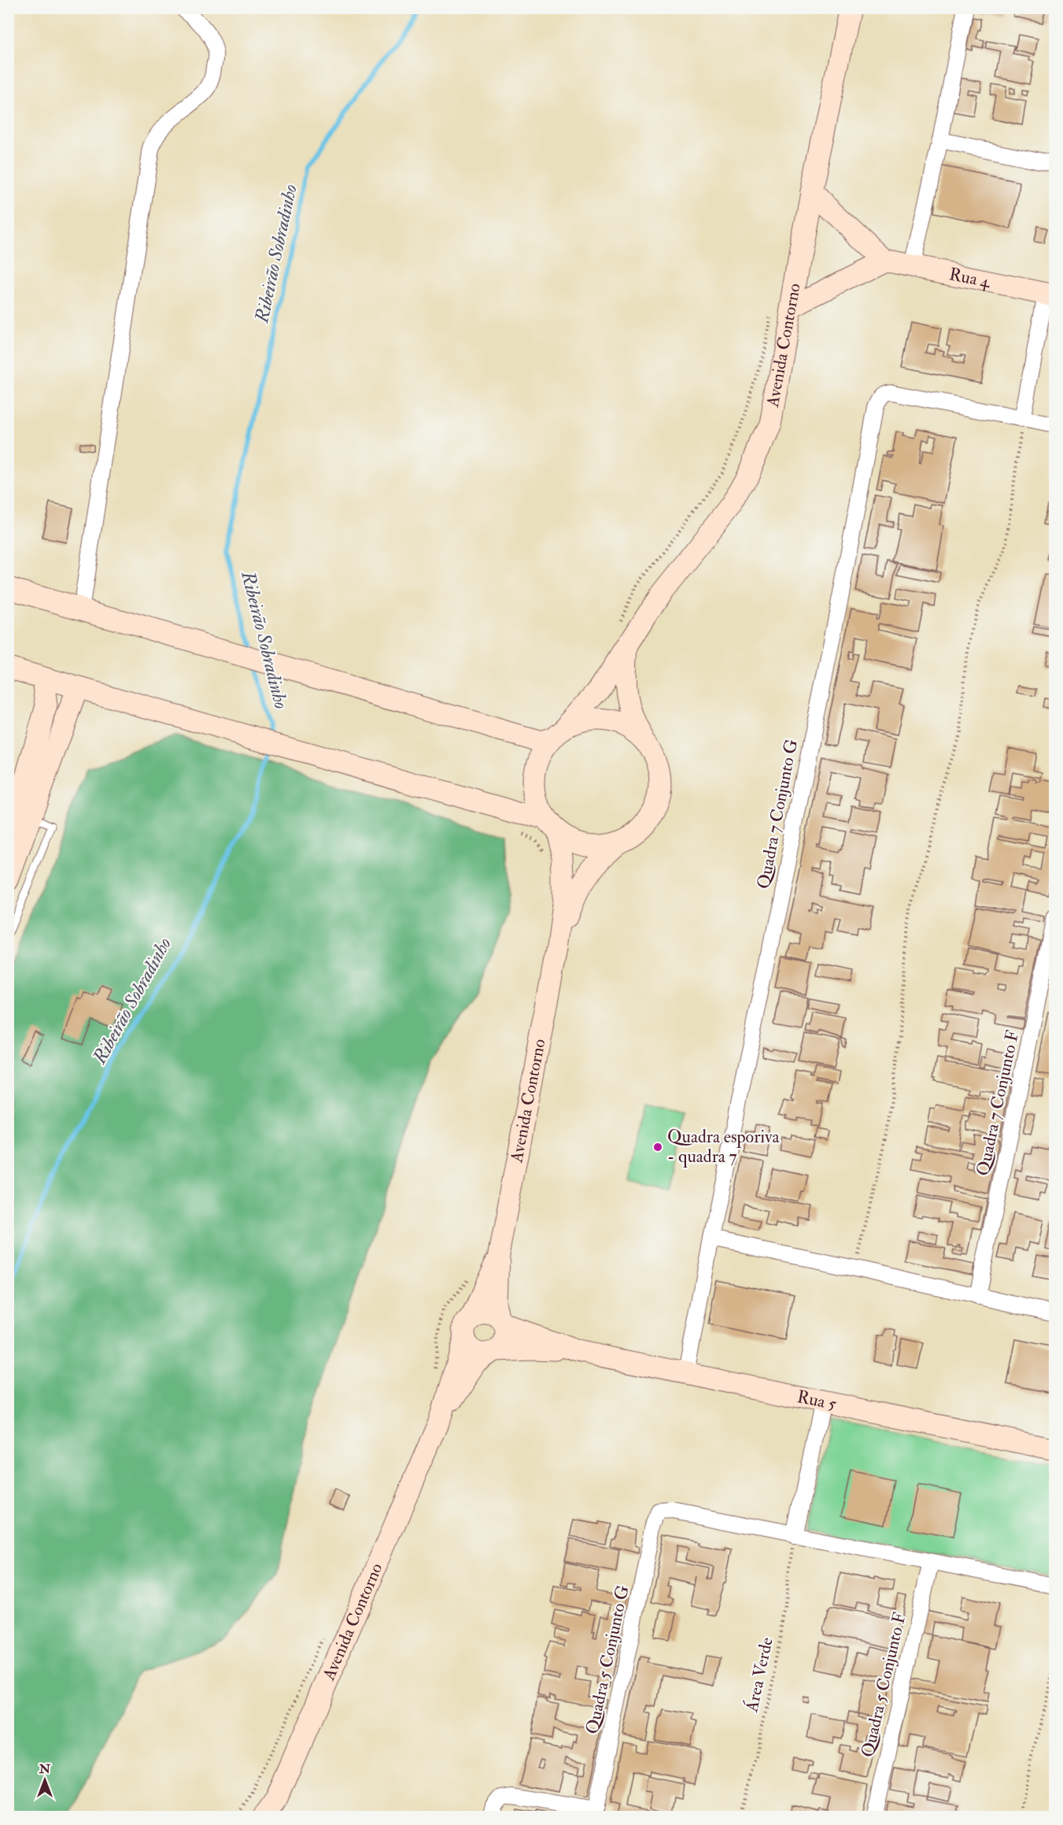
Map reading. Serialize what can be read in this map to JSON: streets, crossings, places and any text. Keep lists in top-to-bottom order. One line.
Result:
{"streets":{"main road":["Rua 4","Avenida Contorno","Rua 5"],"street":["Quadra 7 Conjunto G","Quadra 7 Conjunto F","Quadra 5 Conjunto G","Quadra 5 Conjunto F"],"path":["Área Verde"]},"crossings":[["Avenida Contorno","Rua 5"],["Quadra 7 Conjunto G","Rua 5"],["Quadra 5 Conjunto G","Área Verde"]],"water":["Ribeirão Sobradinho"],"places":["Quadra esporiva - quadra 7"],"north":"top"}
